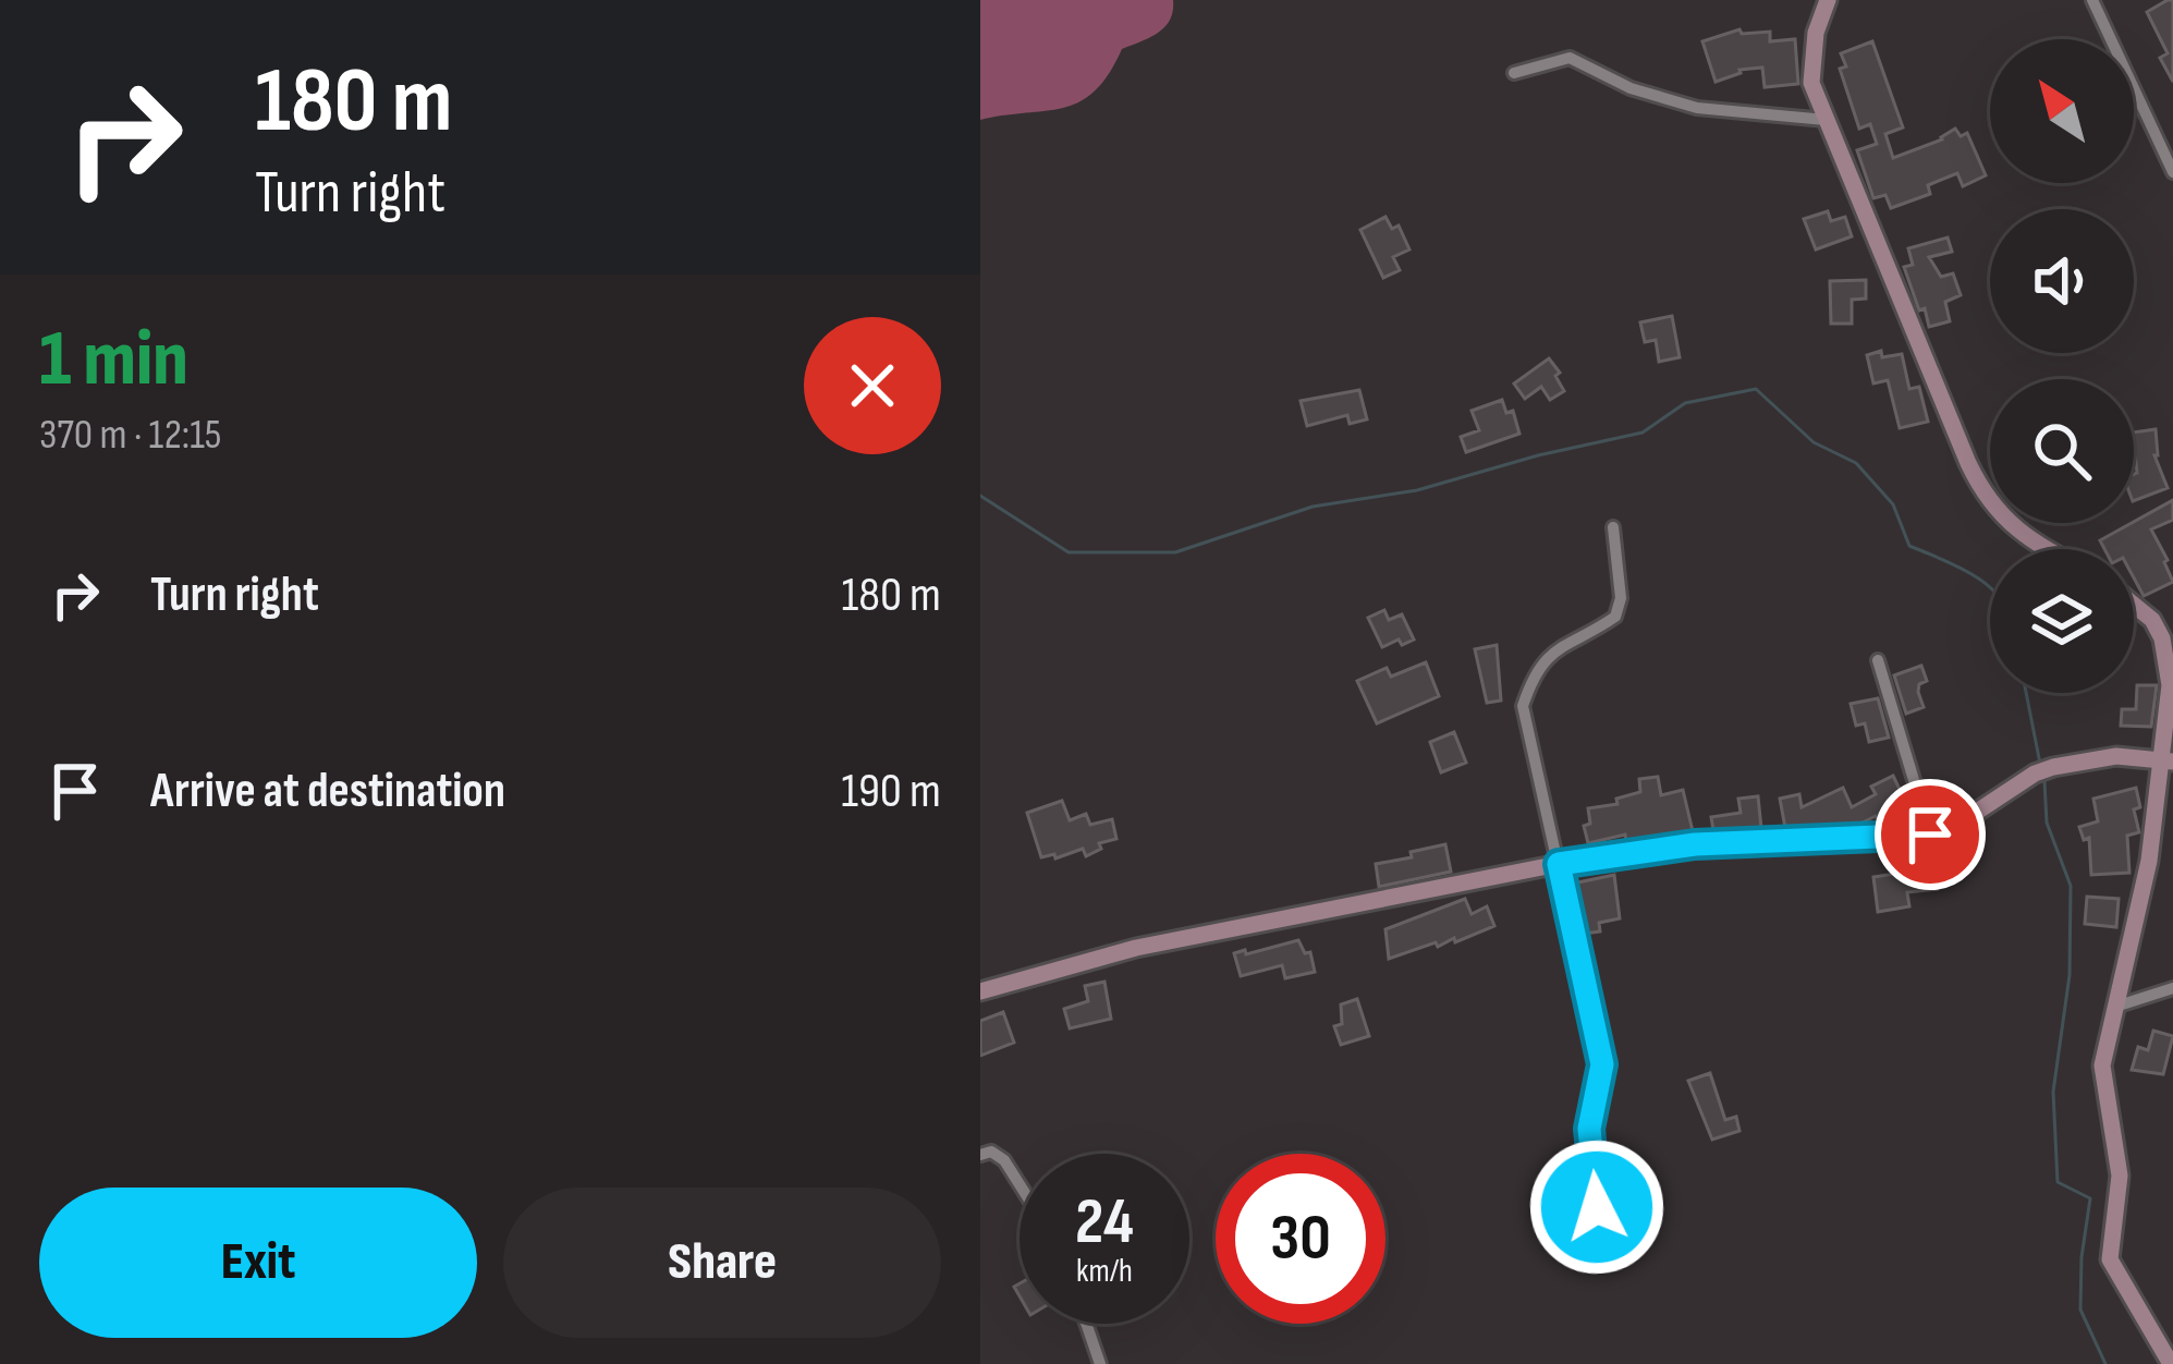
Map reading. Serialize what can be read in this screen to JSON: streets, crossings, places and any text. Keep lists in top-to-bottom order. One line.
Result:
{"north":"top left","page":{"turn":["180 m","Turn right"],"heading":["1 min","370 m · 12:15"],"list":[{"name":"Turn right","value":"180 m"},{"name":"Arrive at destination","value":"190 m"}],"speed":"24 km/h","limit":"30","buttons":["Exit","Share"]}}
